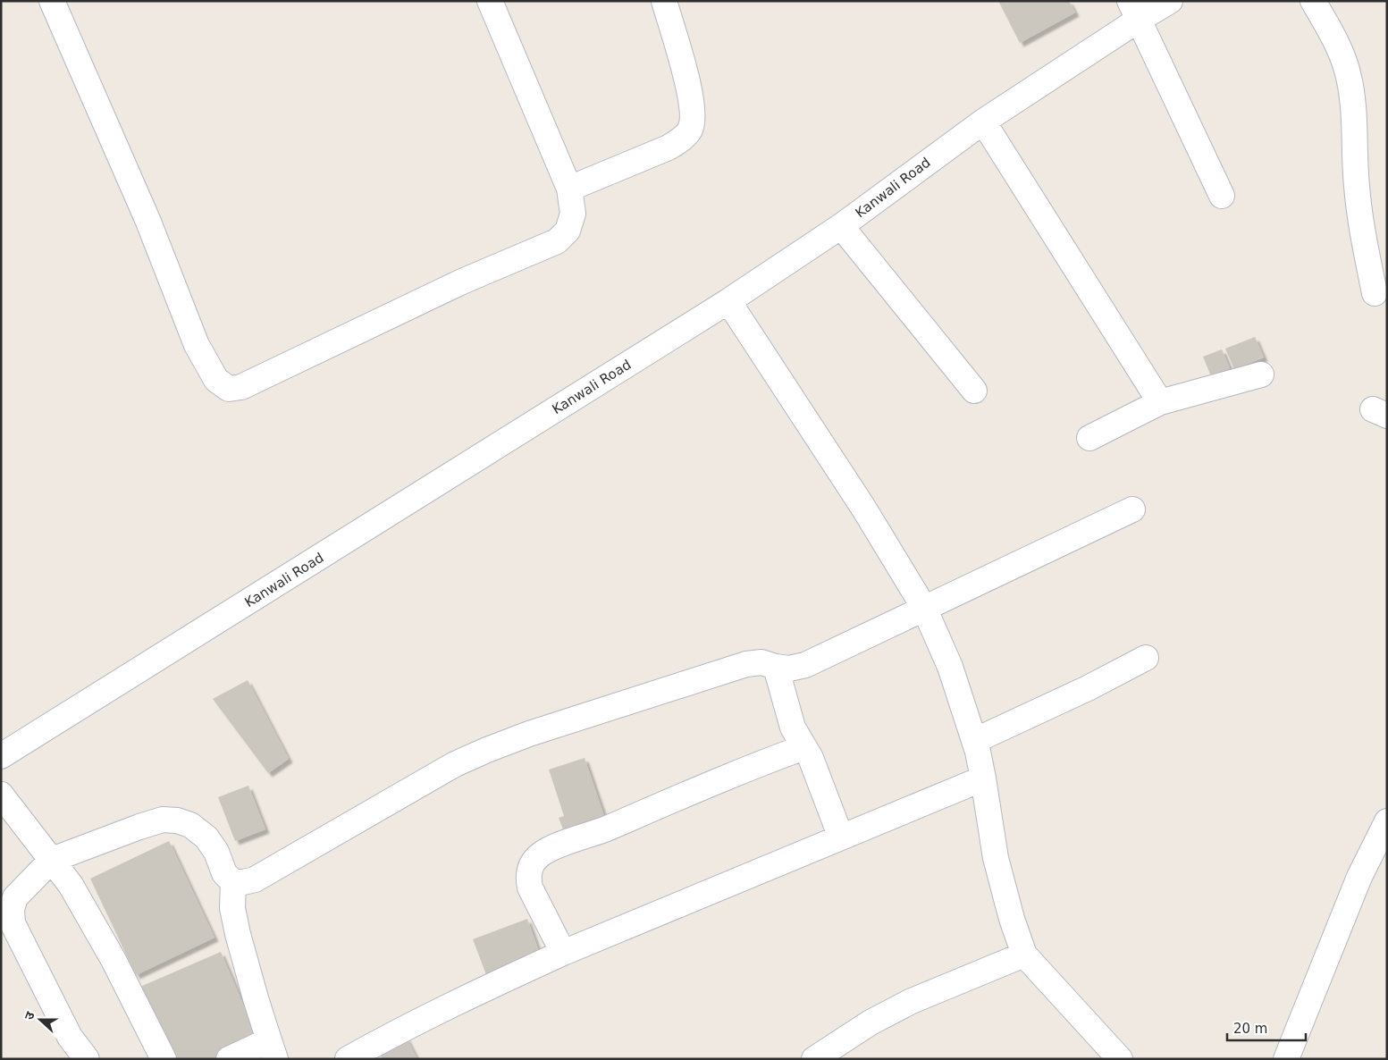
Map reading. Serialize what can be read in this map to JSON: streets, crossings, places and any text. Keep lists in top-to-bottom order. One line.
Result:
{"streets":{"street":["Kanwali Road"]},"scale_bar":"20 m","north":"left"}
